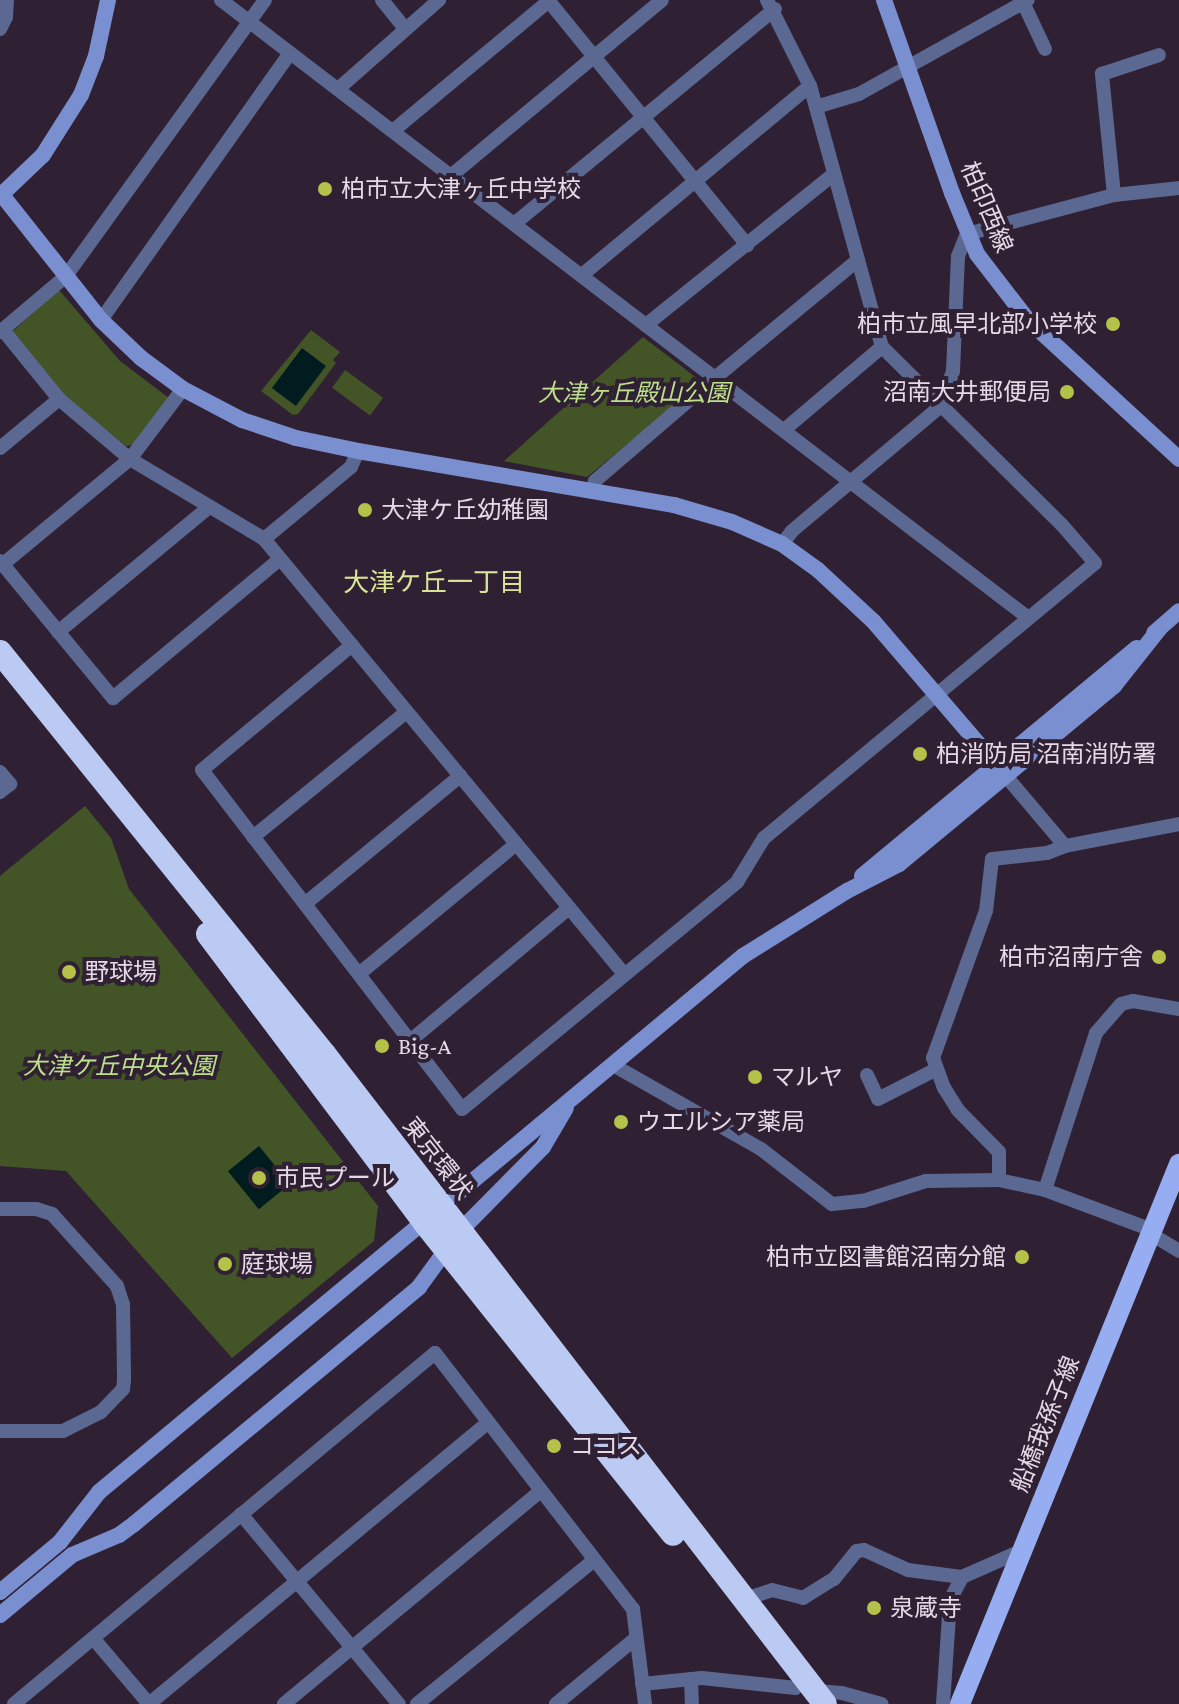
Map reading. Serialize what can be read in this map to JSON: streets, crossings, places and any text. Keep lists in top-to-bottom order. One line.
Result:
{"streets":{"highway":["東京環状"],"main road":["船橋我孫子線"],"street":["柏印西線"]},"districts":["大津ケ丘一丁目"],"parks":["大津ヶ丘殿山公園","大津ケ丘中央公園"],"places":["柏市立大津ヶ丘中学校","柏市立風早北部小学校","沼南大井郵便局","大津ケ丘幼稚園","柏消防局 沼南消防署","柏市沼南庁舎","野球場","Big-A","マルヤ","ウエルシア薬局","市民プール","柏市立図書館沼南分館","庭球場","ココス","泉蔵寺"]}
